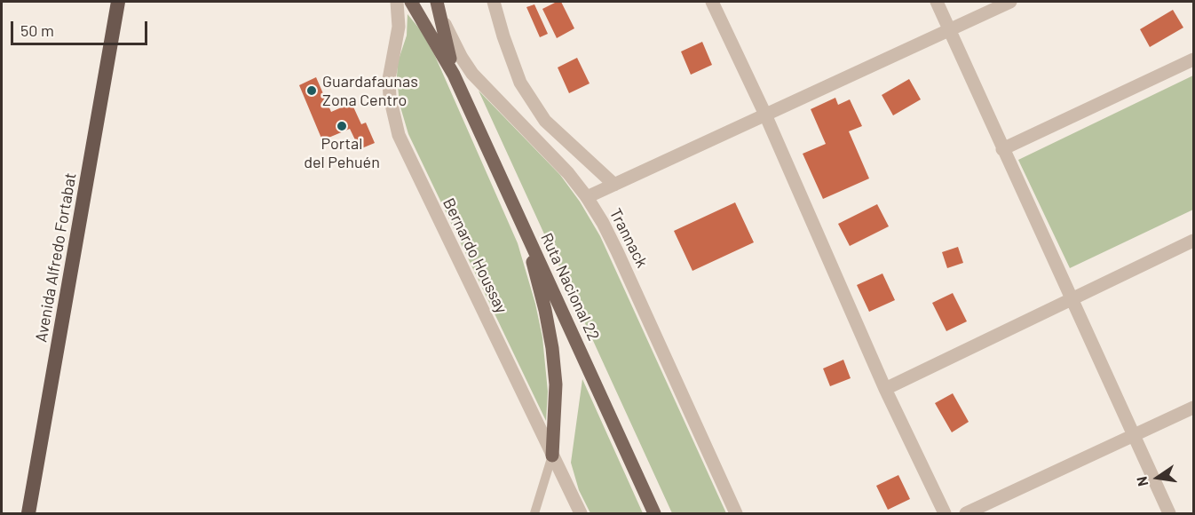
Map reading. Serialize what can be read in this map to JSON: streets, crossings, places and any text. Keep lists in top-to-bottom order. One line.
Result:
{"streets":{"highway":["Avenida Alfredo Fortabat"],"main road":["Ruta Nacional 22"],"street":["Trannack","Bernardo Houssay"]},"crossings":[["Trannack","Ruta Nacional 22"]],"places":["Guardafaunas Zona Centro","Portal del Pehuén"],"scale_bar":"50 m","north":"left"}
